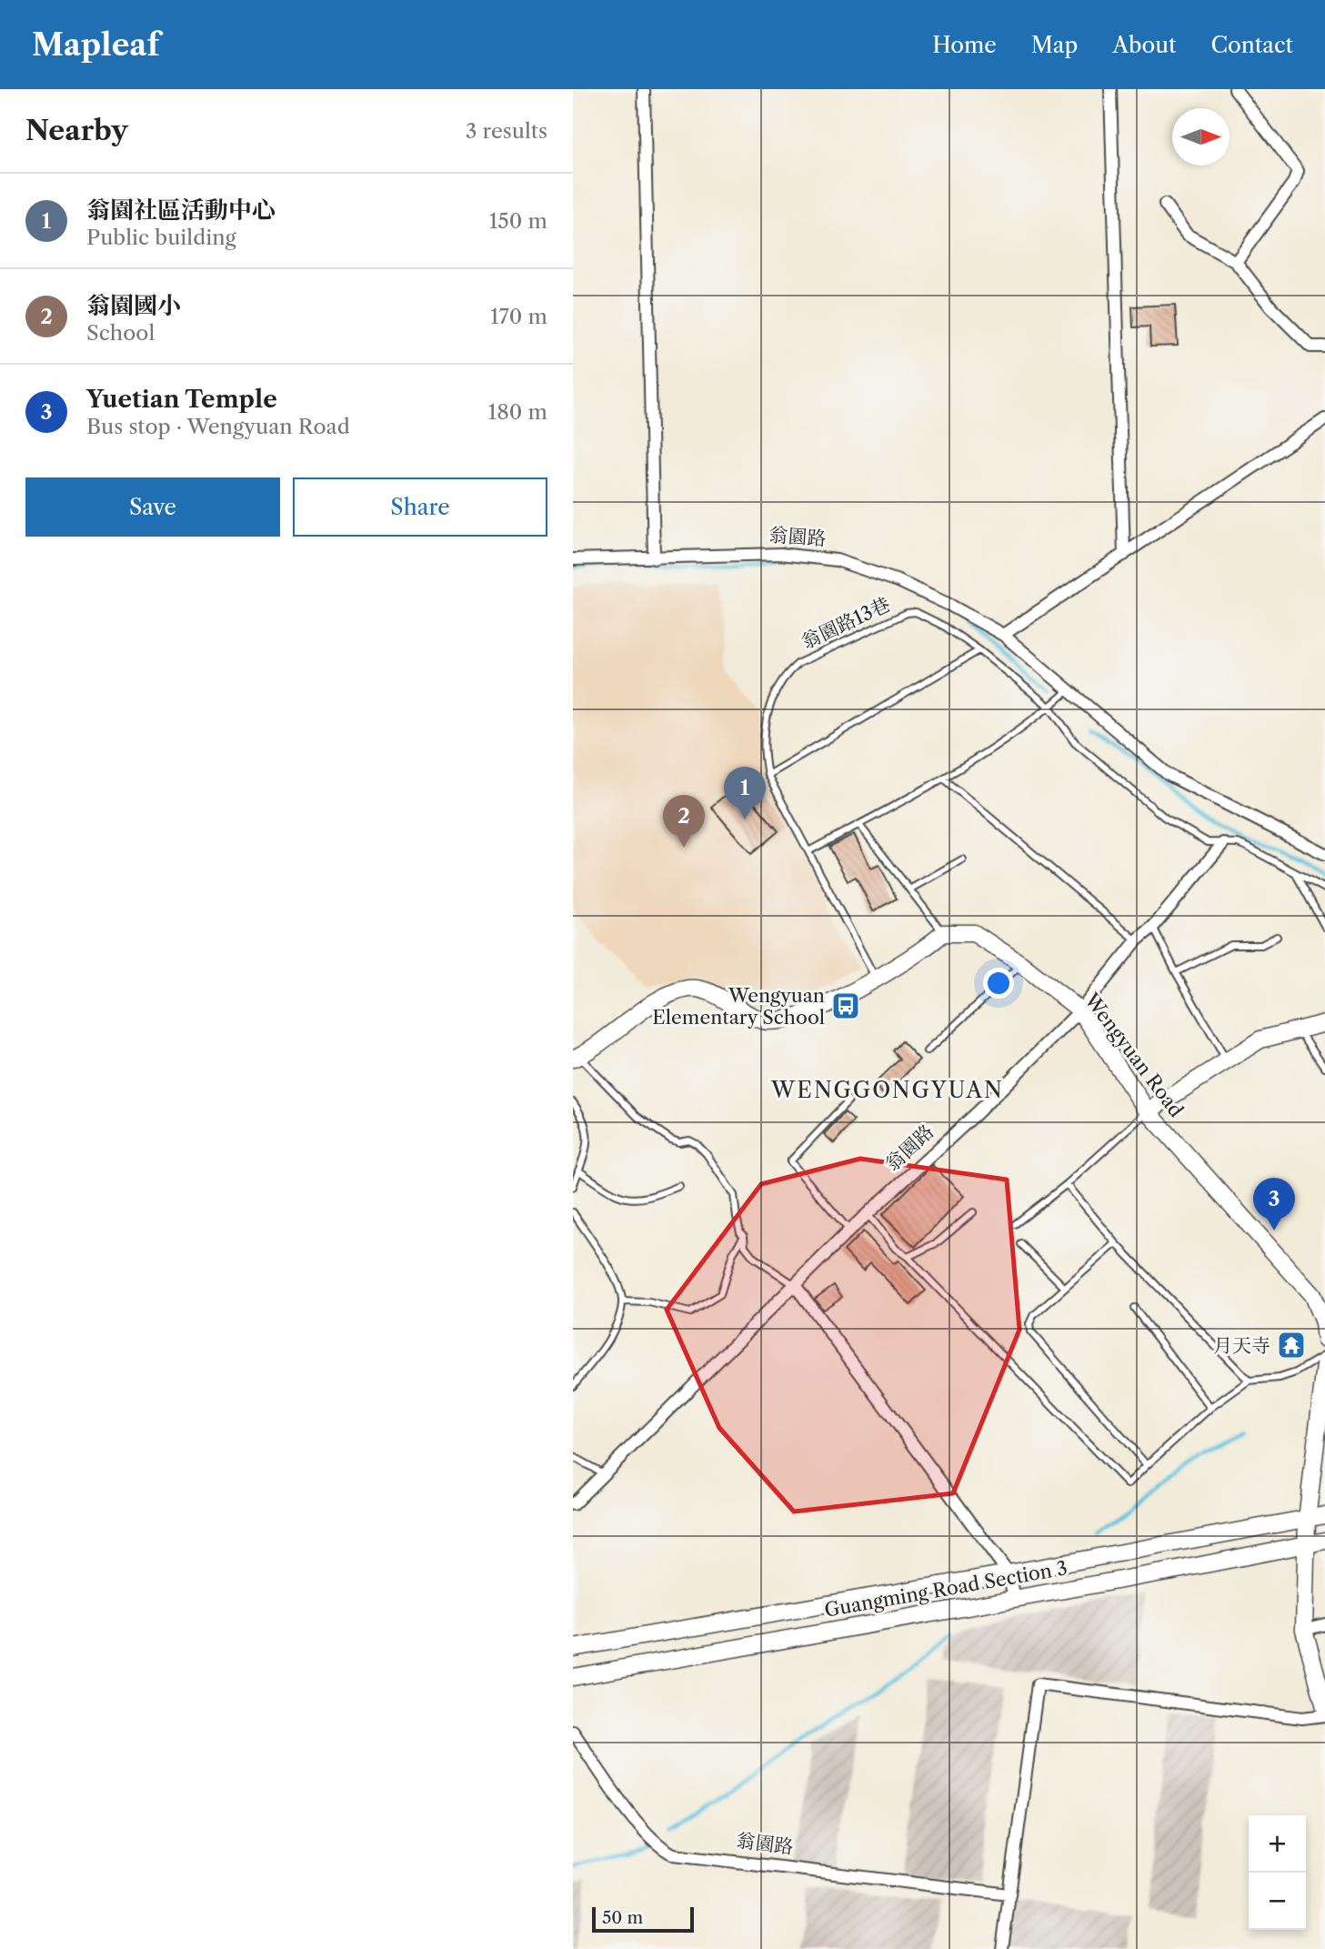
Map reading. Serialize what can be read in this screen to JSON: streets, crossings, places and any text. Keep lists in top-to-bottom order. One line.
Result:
{"streets":{"street":["翁園路","Wengyuan Road","Guangming Road Section 3"],"lane":["翁園路13巷"]},"crossings":[["翁園路","翁園路13巷"],["翁園路","Wengyuan Road"]],"districts":["WENGGONGYUAN"],"places":{"bus stop":["Wengyuan Elementary School"],"temple":["月天寺"]},"scale_bar":"50 m","north":"right","page":{"header":"Mapleaf","nav":["Home","Map","About","Contact"],"heading":["Nearby","3 results"],"list":[{"mark":"1","name":"翁園社區活動中心","note":"Public building","value":"150 m"},{"mark":"2","name":"翁園國小","note":"School","value":"170 m"},{"mark":"3","name":"Yuetian Temple","note":"Bus stop · Wengyuan Road","value":"180 m"}],"buttons":["Save","Share"],"pins":["1","2","3"],"map_buttons":["+","−"],"scale":"50 m"}}
